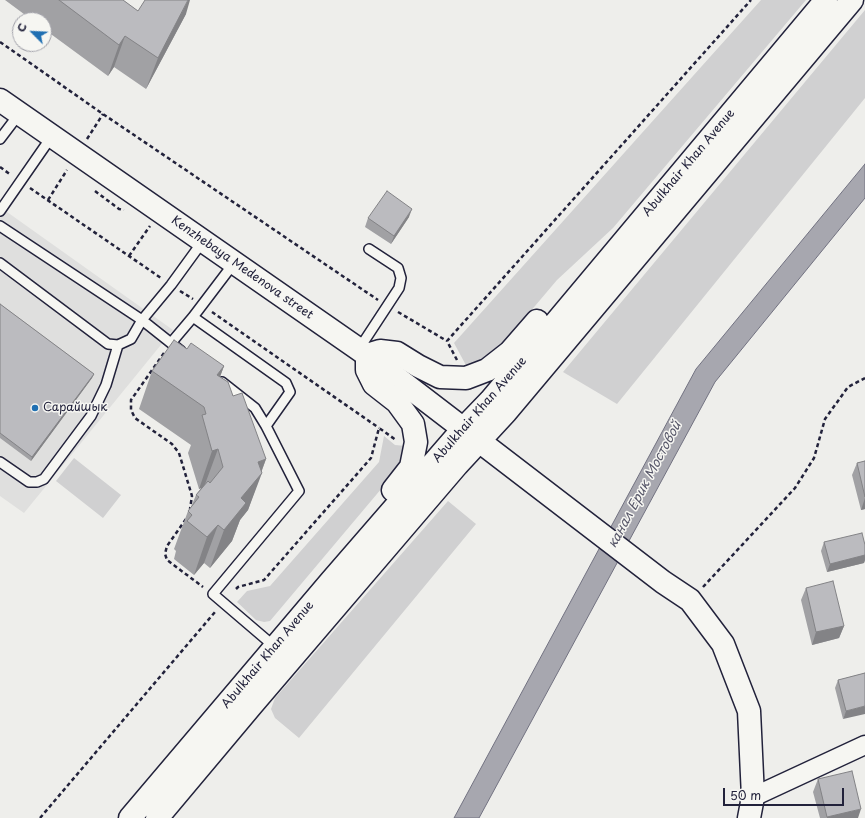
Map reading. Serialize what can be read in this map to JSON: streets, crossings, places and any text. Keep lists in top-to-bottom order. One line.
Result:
{"streets":{"main road":["Abulkhair Khan Avenue","Kenzhebaya Medenova street"]},"crossings":[["Abulkhair Khan Avenue","Kenzhebaya Medenova street"]],"water":["канал Ерик Мостовой"],"places":["Сарайшык"],"scale_bar":"50 m","north":"top left"}
